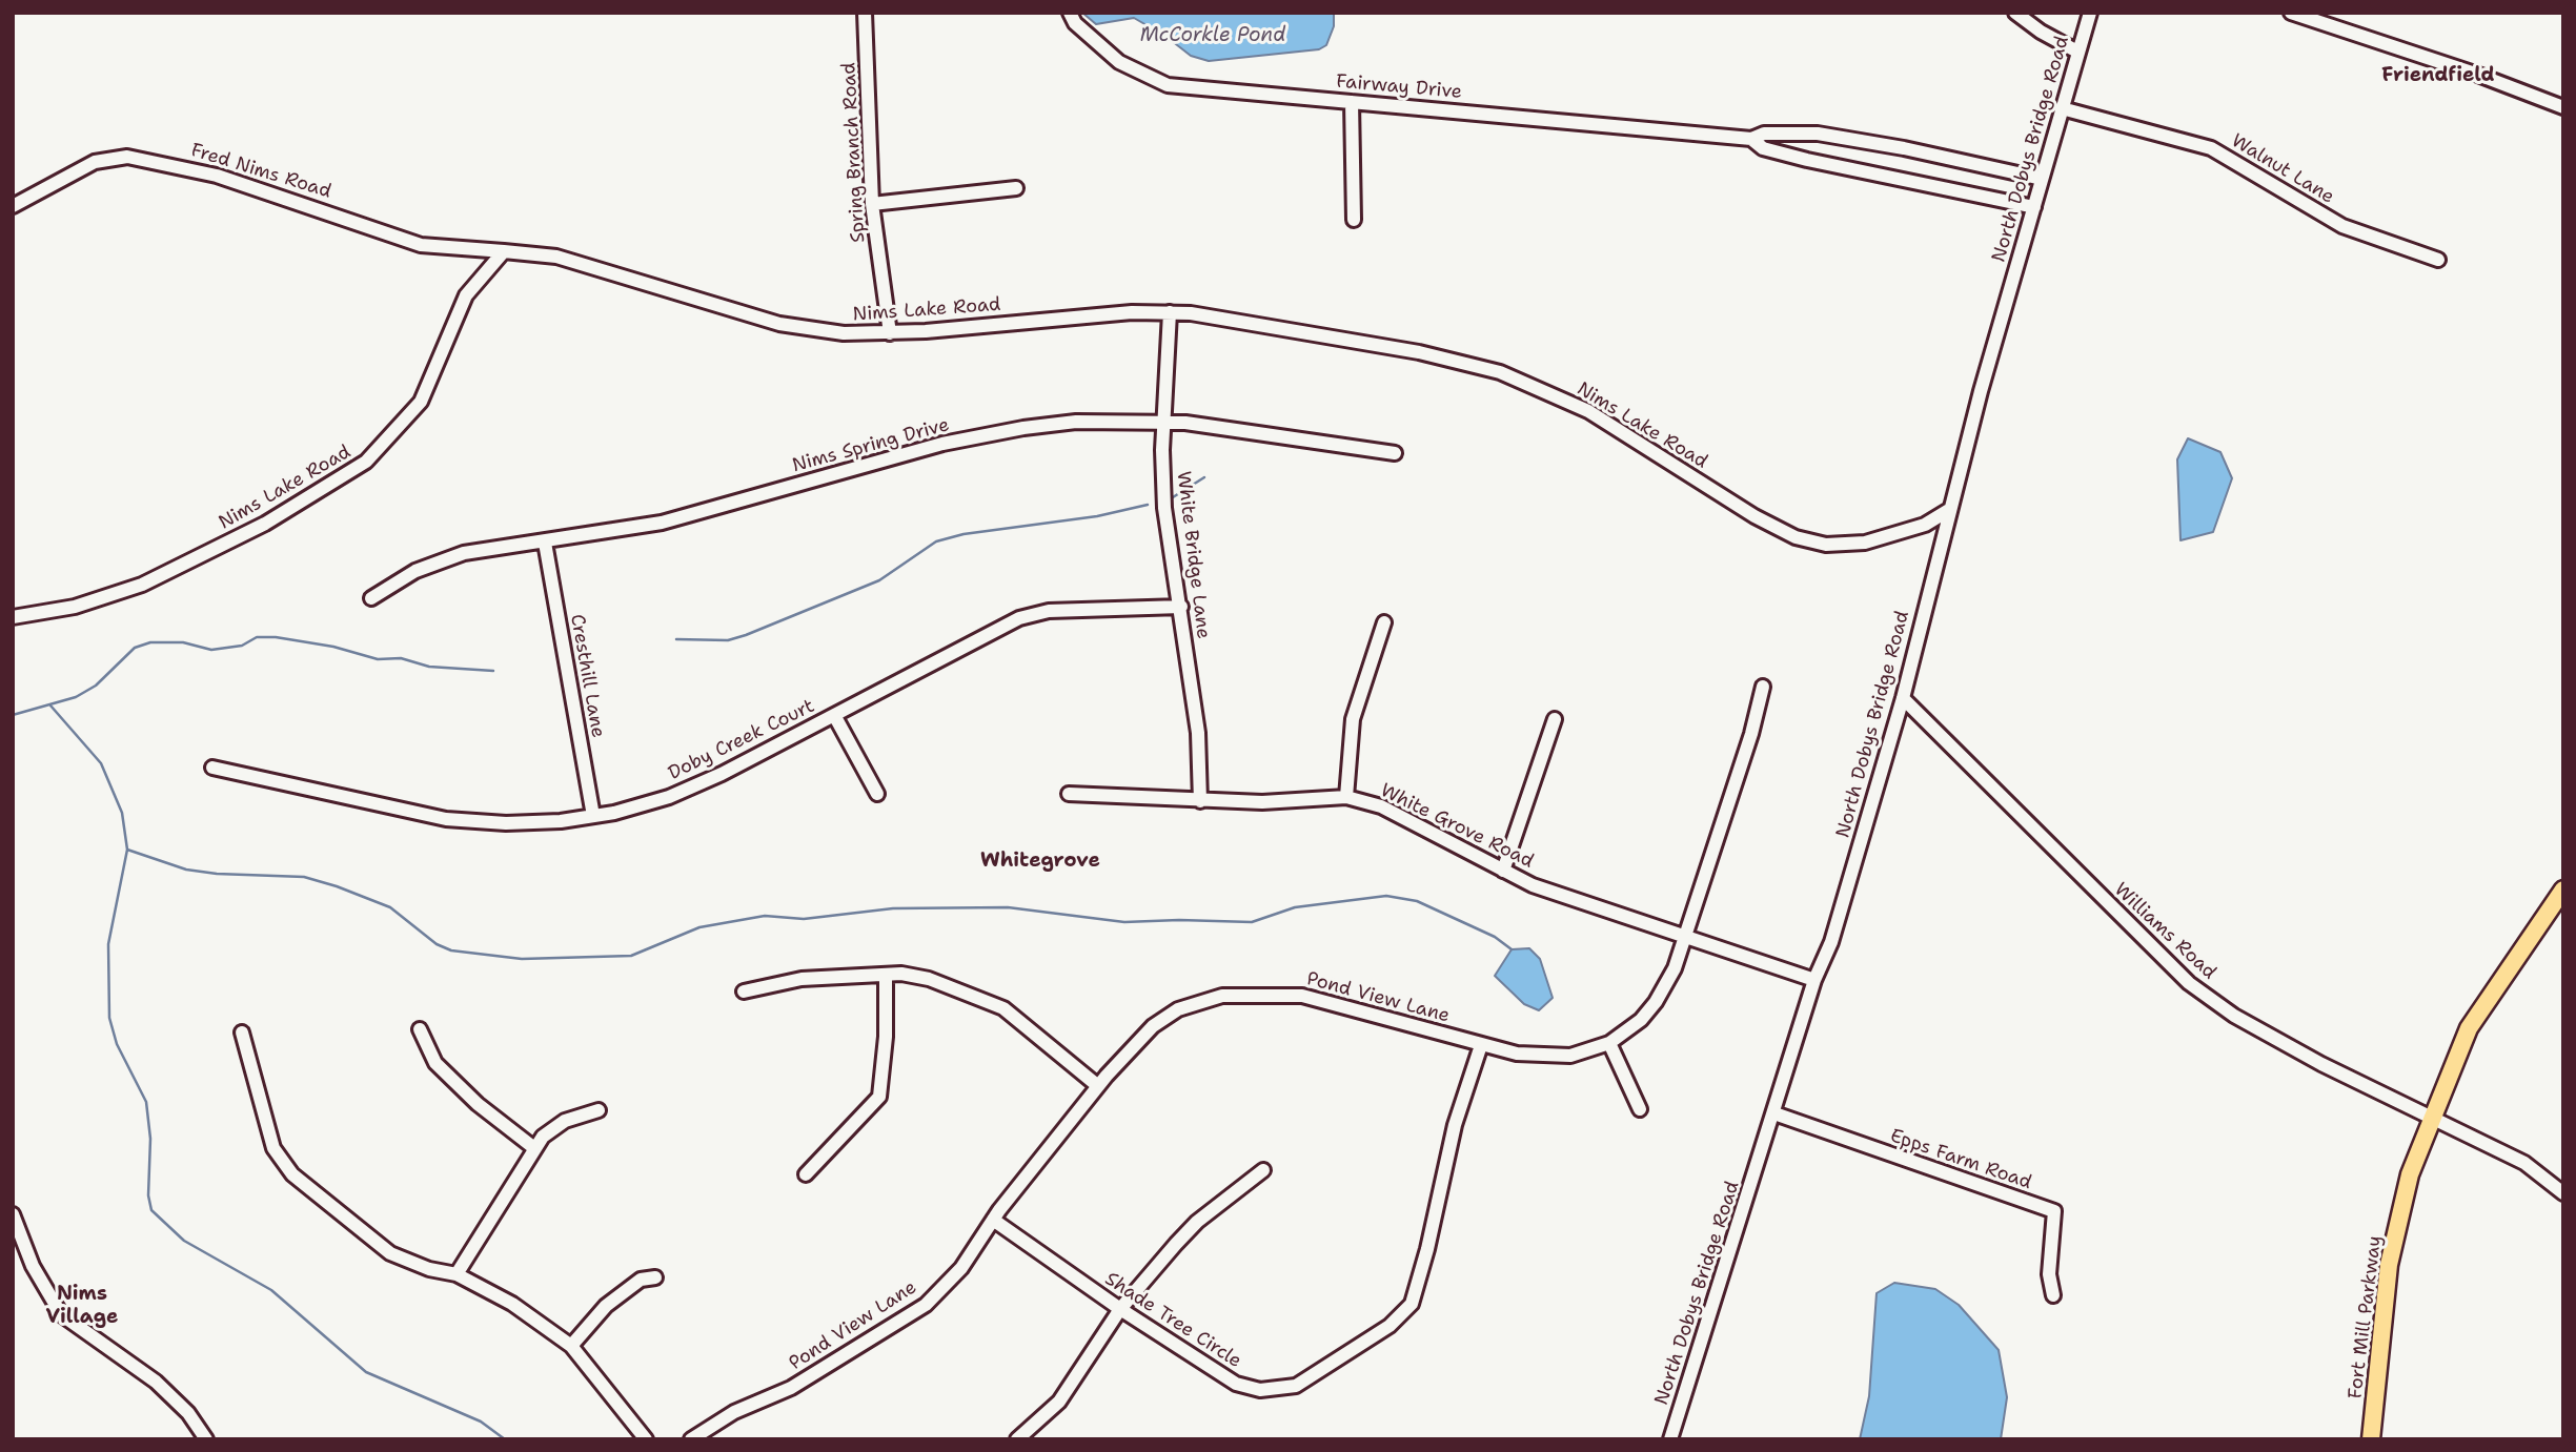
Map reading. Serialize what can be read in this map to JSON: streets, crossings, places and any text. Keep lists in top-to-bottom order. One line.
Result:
{"streets":{"main road":["Fort Mill Parkway"],"street":["Fairway Drive","North Dobys Bridge Road","Spring Branch Road","Walnut Lane","Fred Nims Road","Nims Lake Road","Nims Spring Drive","White Bridge Lane","Cresthill Lane","Doby Creek Court","White Grove Road","Williams Road","Pond View Lane","Epps Farm Road","Shade Tree Circle"]},"crossings":[["Fairway Drive","North Dobys Bridge Road"],["North Dobys Bridge Road","Walnut Lane"],["North Dobys Bridge Road","Nims Lake Road"],["North Dobys Bridge Road","White Grove Road"],["North Dobys Bridge Road","Williams Road"],["North Dobys Bridge Road","Epps Farm Road"],["Spring Branch Road","Nims Lake Road"],["Fred Nims Road","Nims Lake Road"],["Nims Lake Road","White Bridge Lane"],["Nims Spring Drive","White Bridge Lane"],["Nims Spring Drive","Cresthill Lane"],["White Bridge Lane","Doby Creek Court"],["White Bridge Lane","White Grove Road"],["Cresthill Lane","Doby Creek Court"],["White Grove Road","Pond View Lane"],["Williams Road","Fort Mill Parkway"],["Pond View Lane","Shade Tree Circle"]],"districts":["Friendfield","Whitegrove","Nims Village"],"water":["McCorkle Pond"]}
